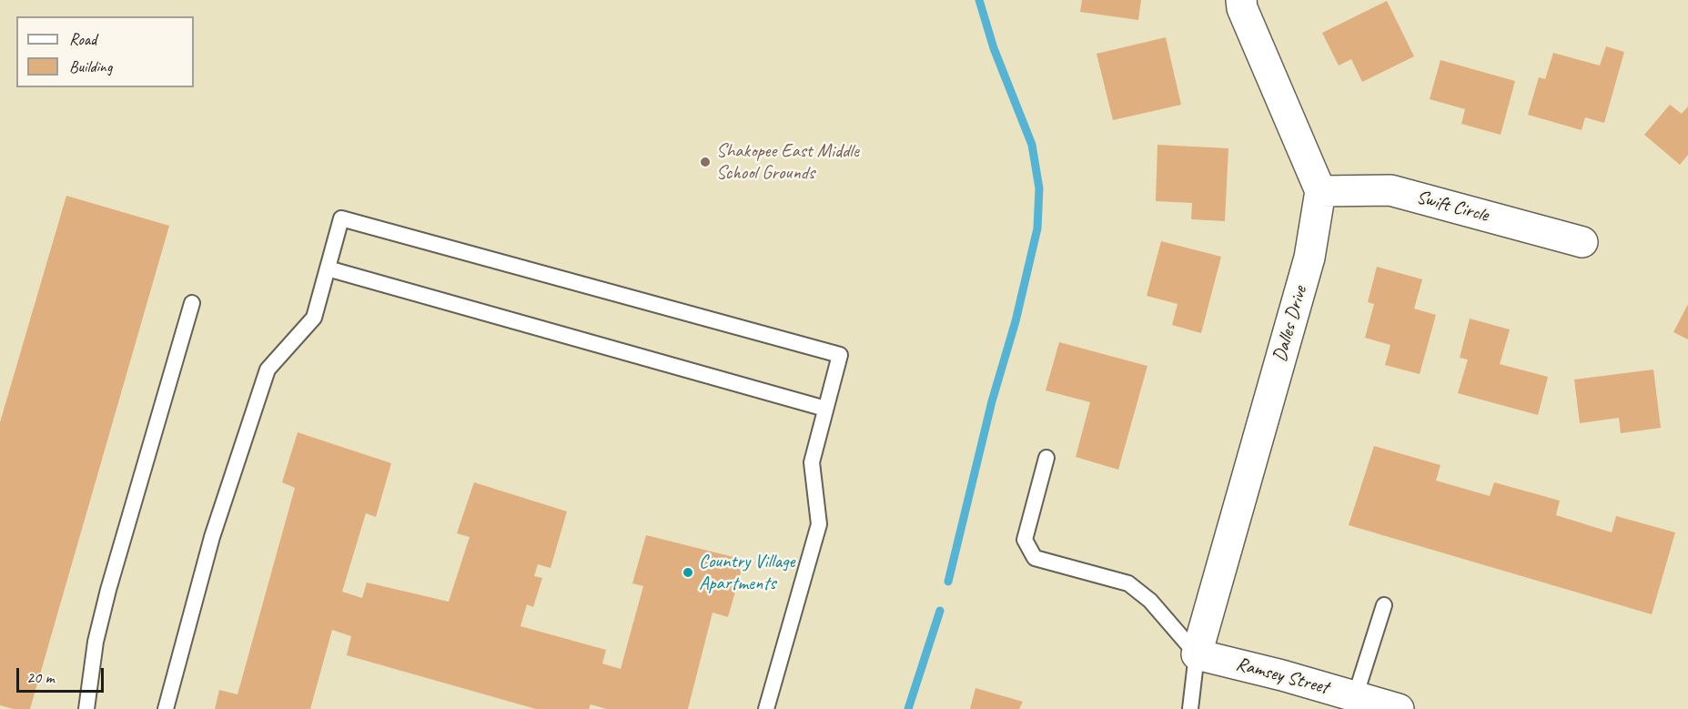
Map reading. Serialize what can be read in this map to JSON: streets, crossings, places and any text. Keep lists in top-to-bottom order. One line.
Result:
{"streets":{"street":["Swift Circle","Dalles Drive","Ramsey Street"]},"crossings":[["Swift Circle","Dalles Drive"],["Dalles Drive","Ramsey Street"]],"places":["Shakopee East Middle School Grounds","Country Village Apartments"],"legend":["Road","Building"],"scale_bar":"20 m"}
